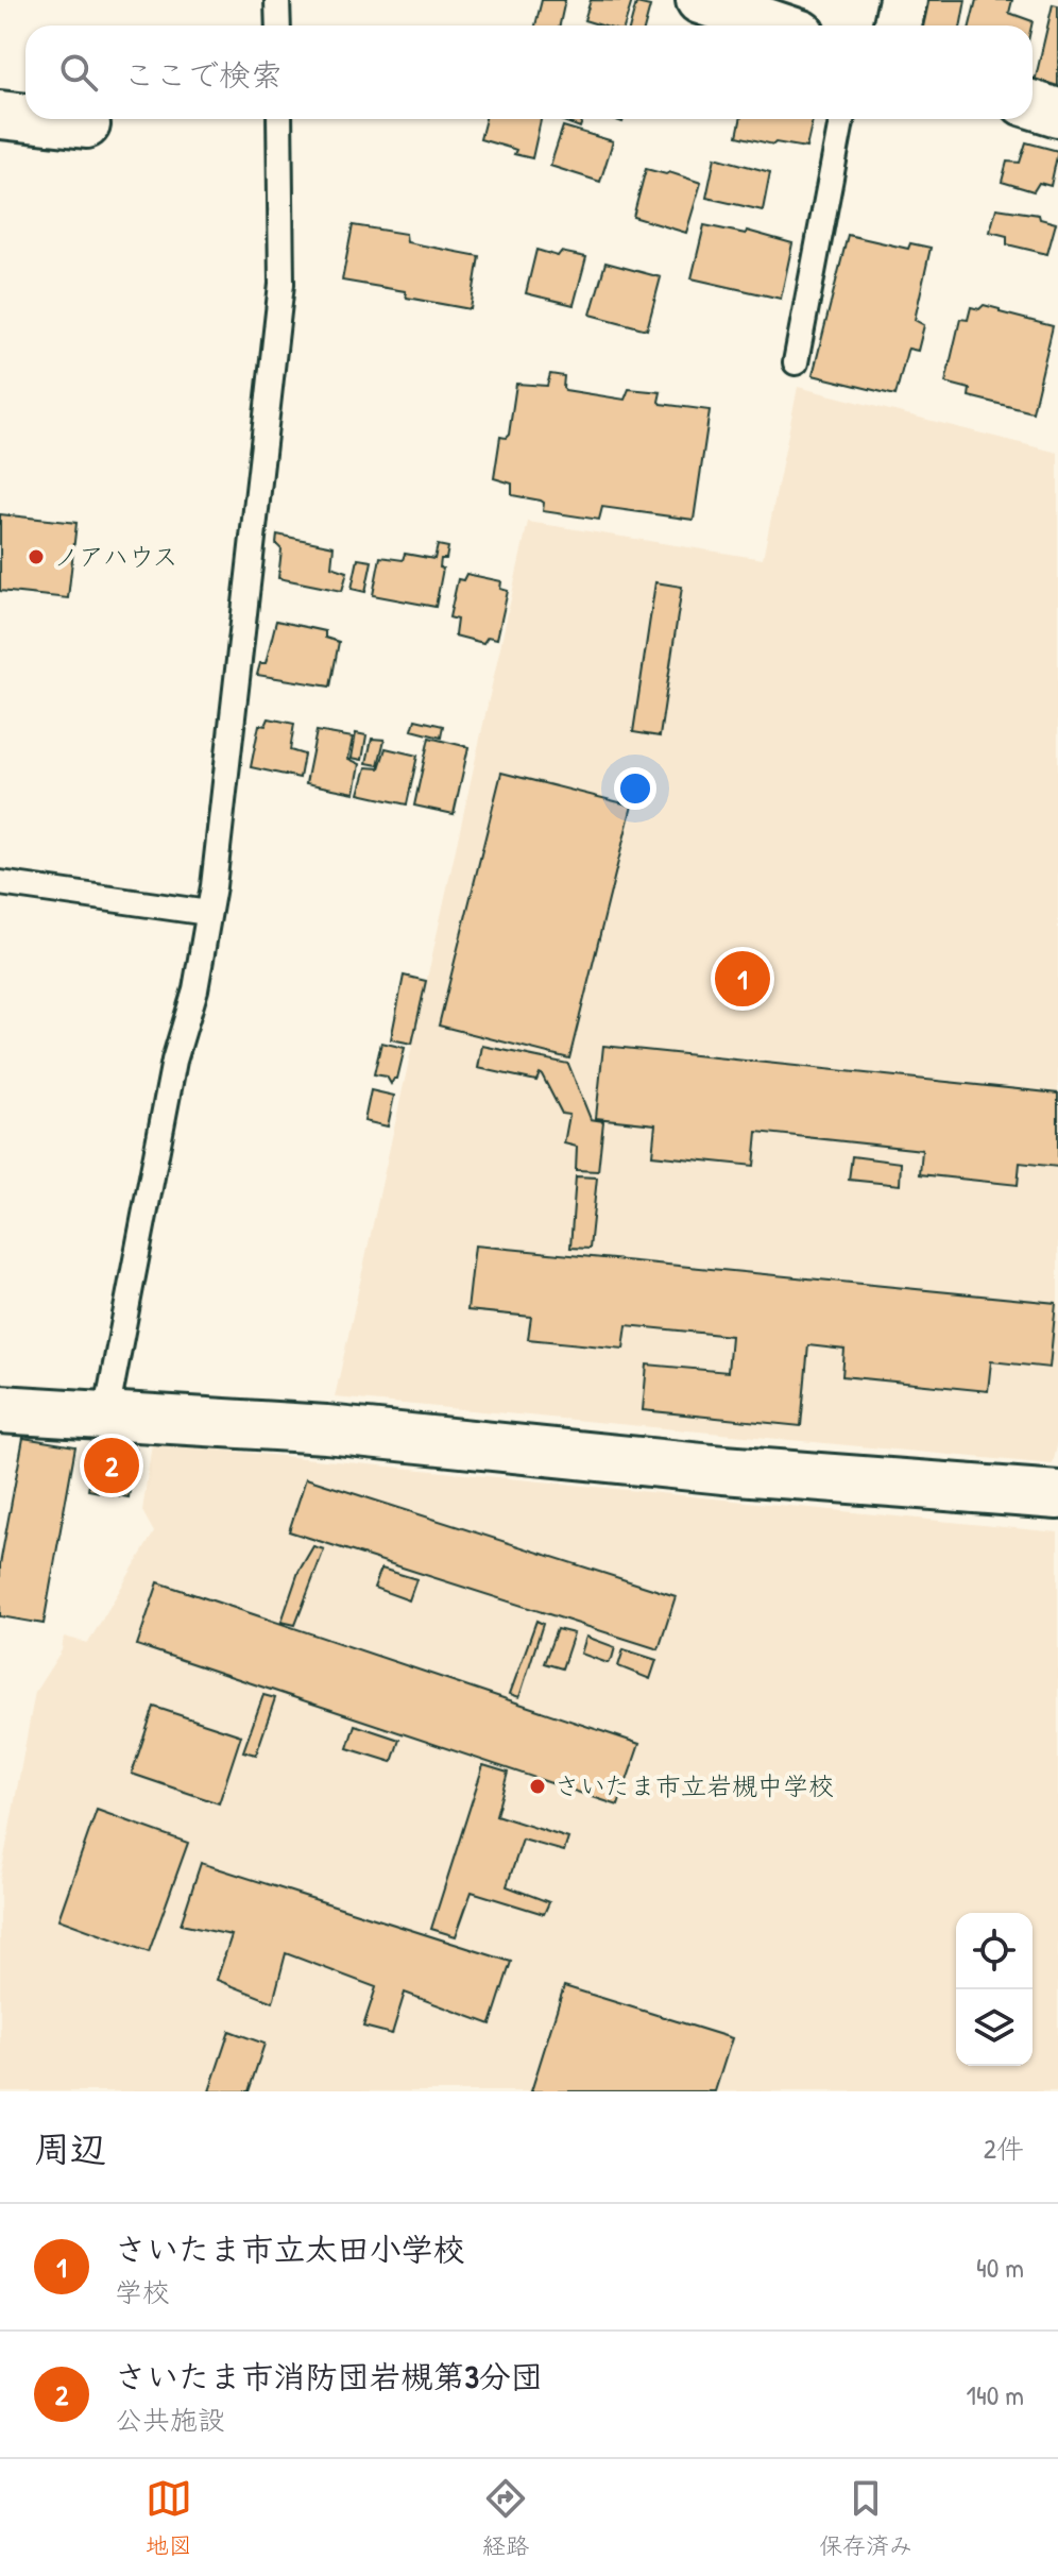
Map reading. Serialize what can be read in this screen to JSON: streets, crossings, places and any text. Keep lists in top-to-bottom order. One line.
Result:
{"places":["ノアハウス","さいたま市立岩槻中学校"],"page":{"search":"ここで検索","pins":["1","2"],"heading":["周辺","2件"],"list":[{"mark":"1","name":"さいたま市立太田小学校","note":"学校","value":"40 m"},{"mark":"2","name":"さいたま市消防団岩槻第3分団","note":"公共施設","value":"140 m"}],"nav":["地図","経路","保存済み"]}}
